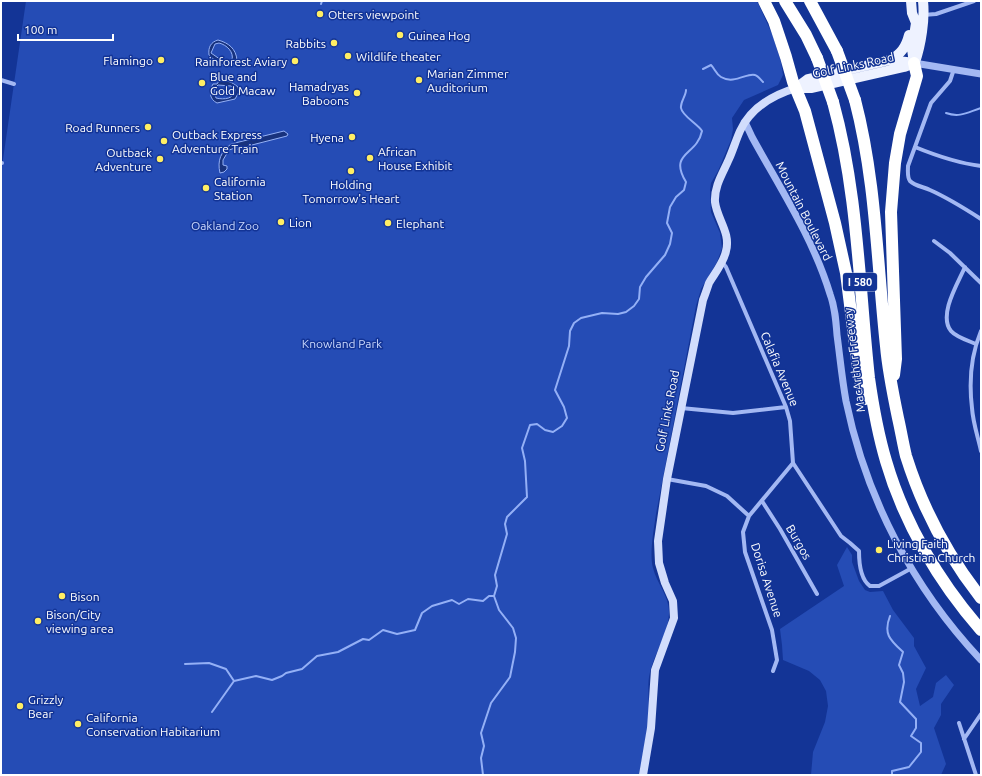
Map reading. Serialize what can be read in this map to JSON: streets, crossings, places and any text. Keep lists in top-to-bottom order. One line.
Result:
{"streets":{"highway":["I 580","MacArthur Freeway"],"main road":["Golf Links Road"],"street":["Mountain Boulevard","Calafia Avenue","Burgos","Dorisa Avenue"]},"crossings":[["Golf Links Road","Mountain Boulevard"],["Golf Links Road","Calafia Avenue"],["Mountain Boulevard","Calafia Avenue"],["Calafia Avenue","Dorisa Avenue"],["Burgos","Dorisa Avenue"]],"parks":["Oakland Zoo","Knowland Park"],"places":["Otters viewpoint","Guinea Hog","Rabbits","Wildlife theater","Flamingo","Rainforest Aviary","Marian Zimmer Auditorium","Blue and Gold Macaw","Hamadryas Baboons","Road Runners","Hyena","Outback Express Adventure Train","African House Exhibit","Outback Adventure","Holding Tomorrow's Heart","California Station","Lion","Elephant","Living Faith Christian Church","Bison","Bison/City viewing area","Grizzly Bear","California Conservation Habitarium"],"scale_bar":"100 m"}
